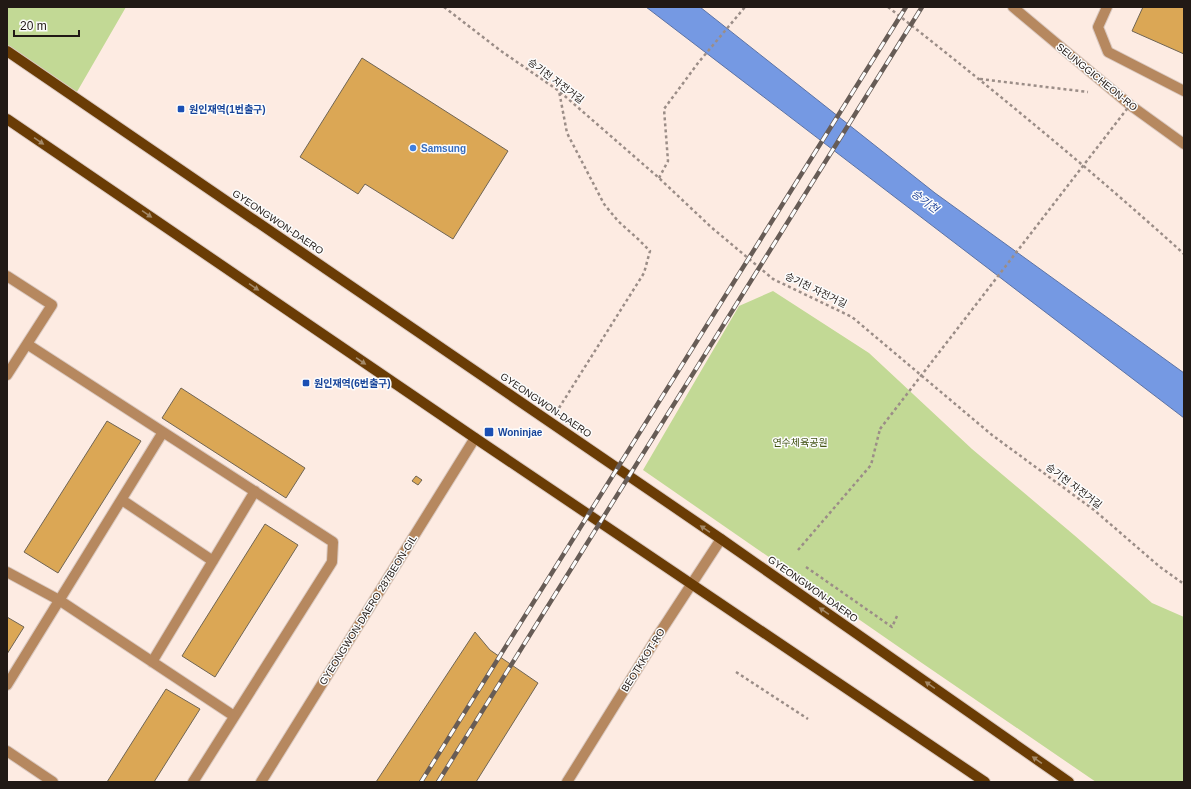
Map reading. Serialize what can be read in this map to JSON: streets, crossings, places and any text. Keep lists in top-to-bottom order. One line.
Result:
{"streets":{"main road":["GYEONGWON-DAERO"],"street":["SEUNGGICHEON-RO","GYEONGWON-DAERO 287BEON-GIL","BEOTKKOT-RO"],"path":["승기천 자전거길"]},"crossings":[["GYEONGWON-DAERO","BEOTKKOT-RO"]],"water":["승기천"],"parks":["연수체육공원"],"places":{"transit":["원인재역(1번출구)","원인재역(6번출구)","Woninjae"],"other":["Samsung"]},"scale_bar":"20 m"}
